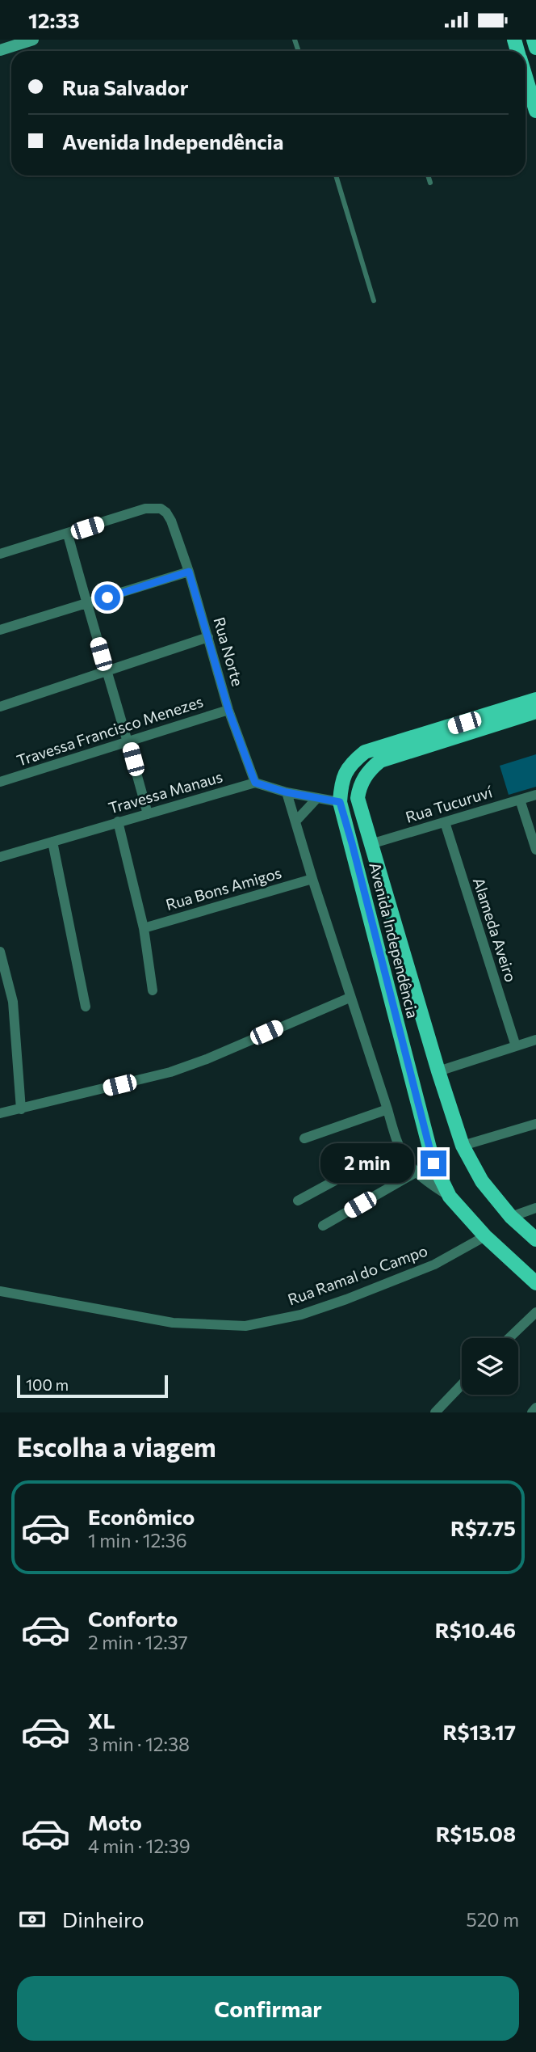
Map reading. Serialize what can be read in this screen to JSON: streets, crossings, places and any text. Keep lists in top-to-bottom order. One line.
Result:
{"streets":{"main road":["Avenida Independência"],"street":["Rua Norte","Travessa Francisco Menezes","Travessa Manaus","Rua Tucuruví","Rua Bons Amigos","Alameda Aveiro","Rua Ramal do Campo"]},"crossings":[["Rua Norte","Travessa Francisco Menezes"],["Rua Norte","Travessa Manaus"],["Rua Tucuruví","Alameda Aveiro"],["Rua Tucuruví","Avenida Independência"],["Avenida Independência","Rua Ramal do Campo"]],"scale_bar":"100 m","page":{"status":"12:33","banner":["Rua Salvador","Avenida Independência"],"bubble":"2 min","scale":"100 m","heading":"Escolha a viagem","list":[{"name":"Econômico","note":"1 min · 12:36","value":"R$7.75"},{"name":"Conforto","note":"2 min · 12:37","value":"R$10.46"},{"name":"XL","note":"3 min · 12:38","value":"R$13.17"},{"name":"Moto","note":"4 min · 12:39","value":"R$15.08"}],"pay":["Dinheiro","520 m"],"buttons":"Confirmar"}}
